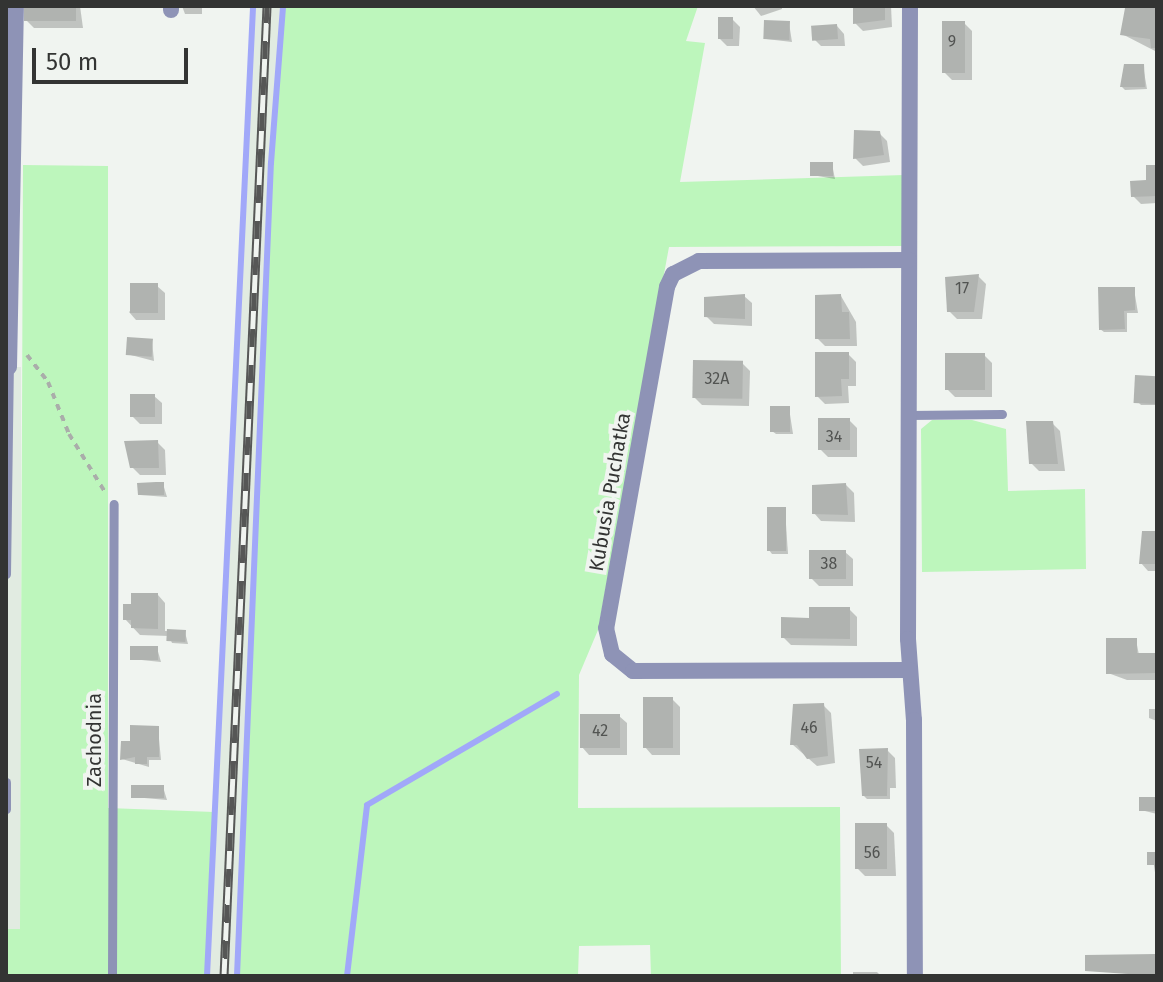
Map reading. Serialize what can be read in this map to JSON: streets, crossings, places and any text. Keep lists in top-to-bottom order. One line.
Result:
{"streets":{"street":["Kubusia Puchatka"],"lane":["Zachodnia"]},"house_numbers":["9","17","32A","34","38","46","42","54","56"],"scale_bar":"50 m"}
